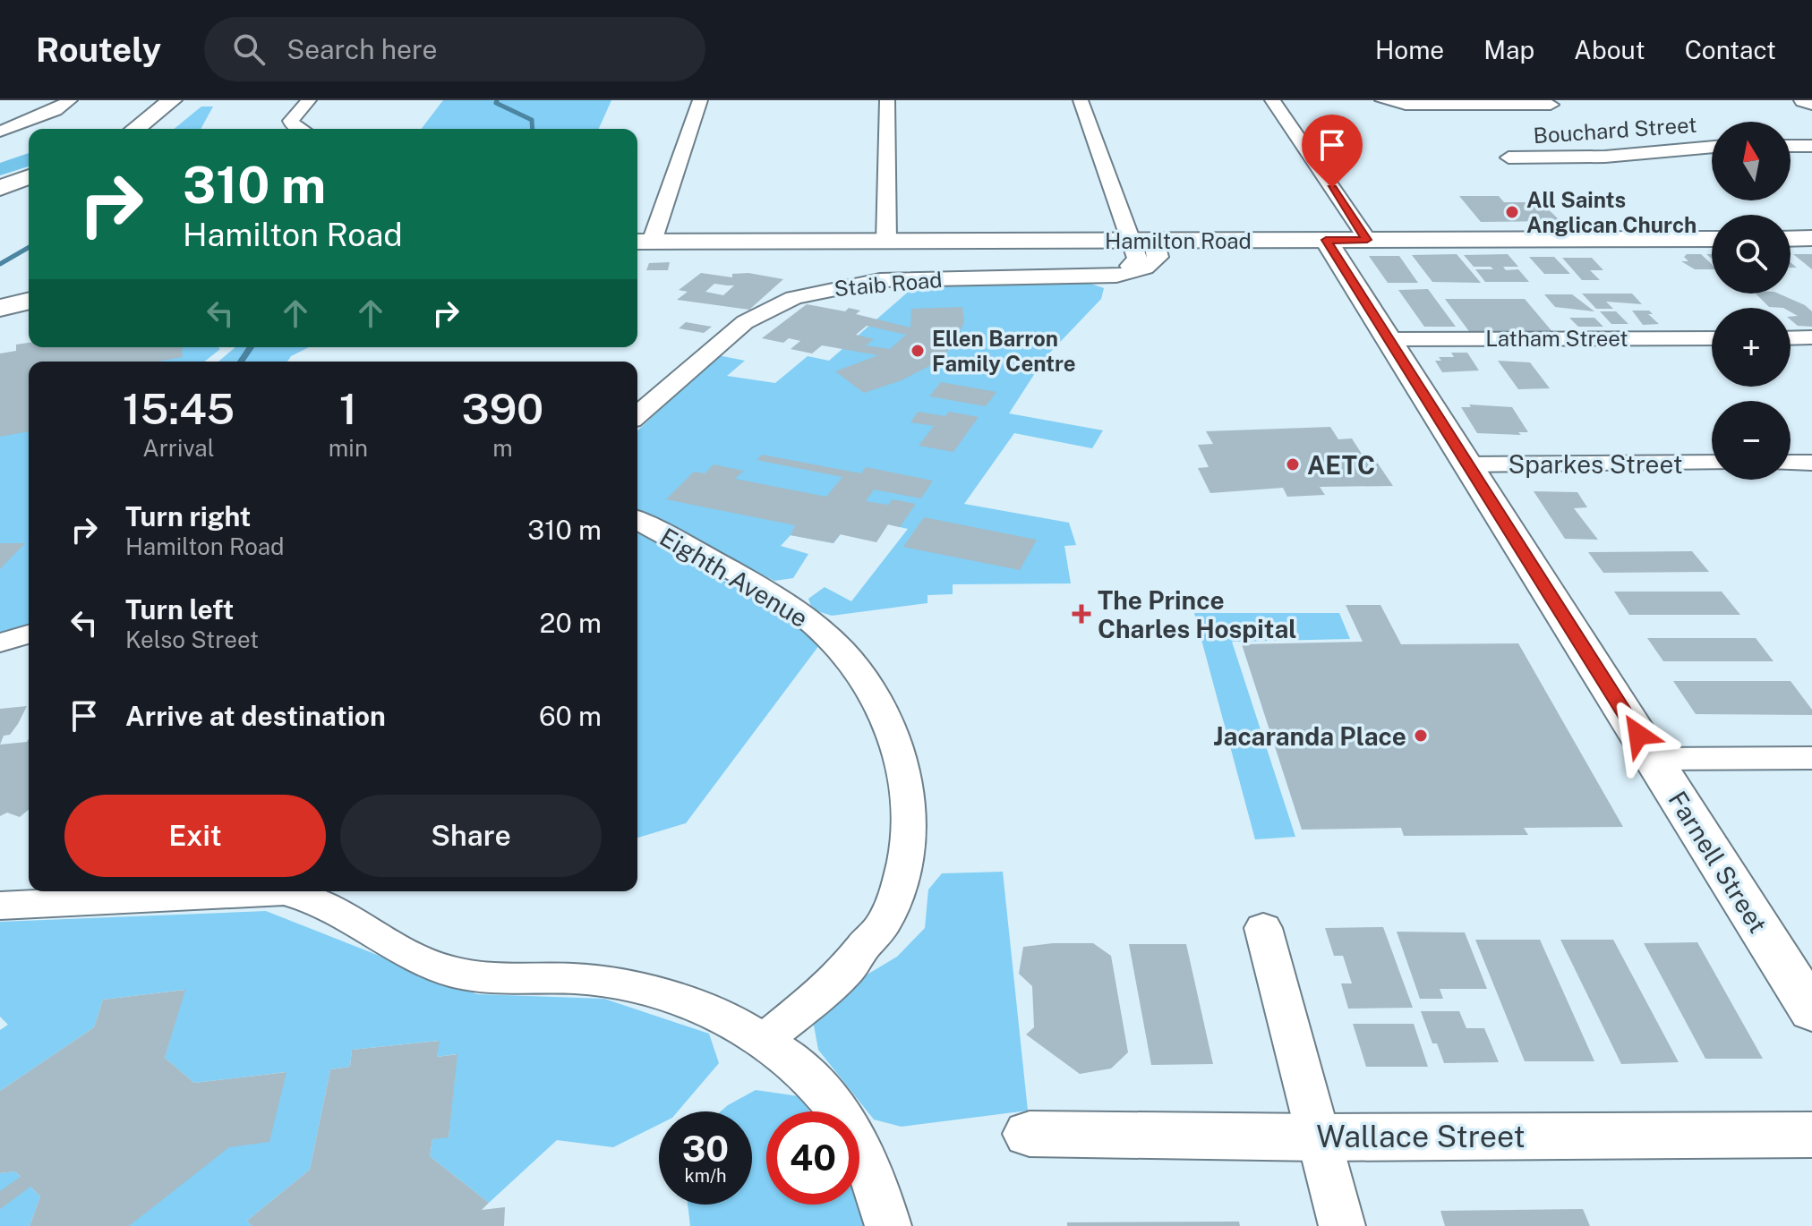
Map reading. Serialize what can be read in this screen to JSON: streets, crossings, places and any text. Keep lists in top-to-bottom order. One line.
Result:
{"streets":{"main road":["Hamilton Road"],"street":["Bouchard Street","Staib Road","Latham Street","Sparkes Street","Eighth Avenue","Farnell Street","Wallace Street"]},"crossings":[["Hamilton Road","Staib Road"],["Hamilton Road","Farnell Street"],["Latham Street","Farnell Street"],["Sparkes Street","Farnell Street"]],"places":{"other":["All Saints Anglican Church","Ellen Barron Family Centre","AETC","Jacaranda Place"],"health":["The Prince Charles Hospital"]},"north":"top","page":{"header":"Routely","search":"Search here","nav":["Home","Map","About","Contact"],"map_buttons":["+","−"],"turn":["310 m","Hamilton Road"],"eta":["15:45","Arrival","1","min","390","m"],"list":[{"name":"Turn right","note":"Hamilton Road","value":"310 m"},{"name":"Turn left","note":"Kelso Street","value":"20 m"},{"name":"Arrive at destination","value":"60 m"}],"buttons":["Exit","Share"],"speed":"30 km/h","limit":"40"}}
